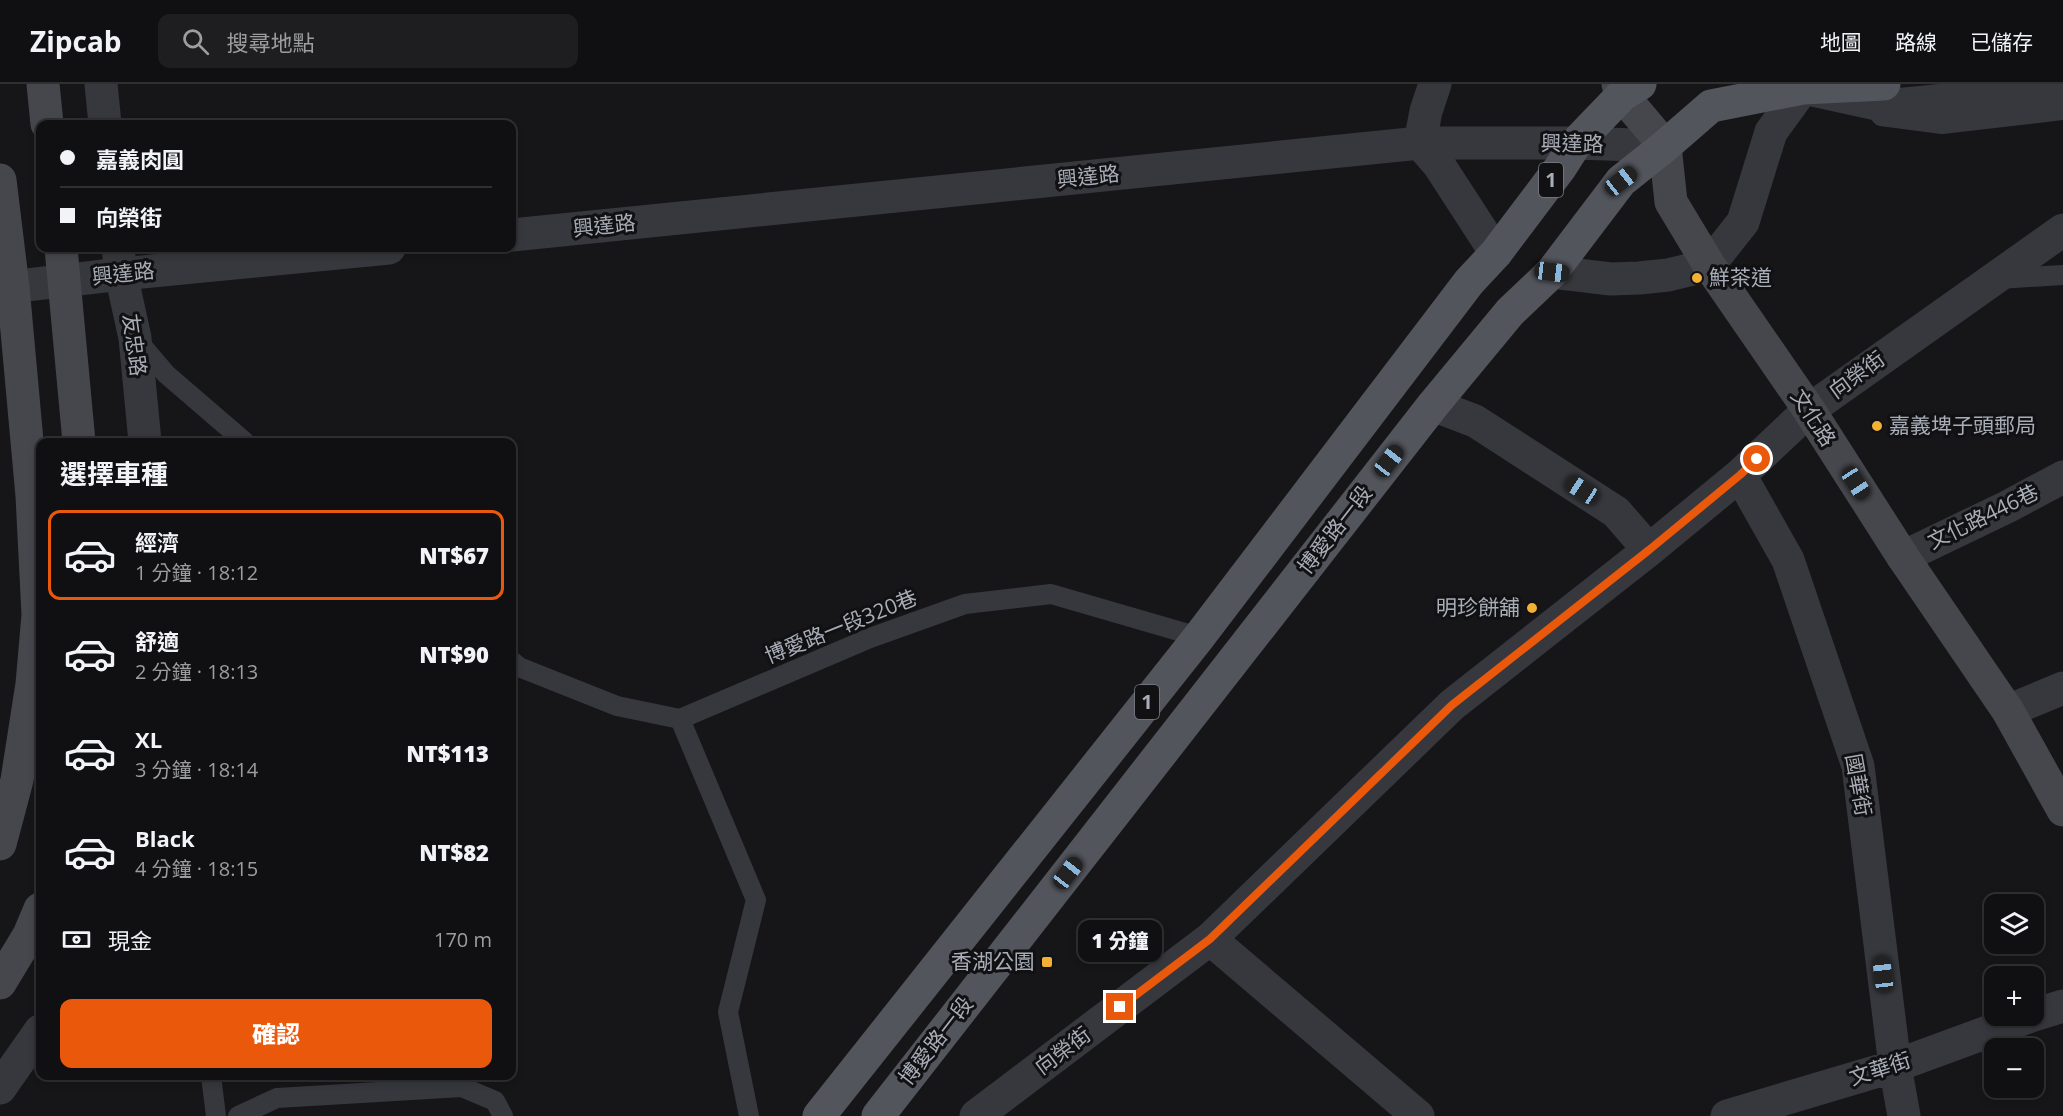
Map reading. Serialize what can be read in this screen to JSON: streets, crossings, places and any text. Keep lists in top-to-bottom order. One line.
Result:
{"streets":{"main road":["1","博愛路一段"],"street":["興達路","友忠路","向榮街","文化路","文化路446巷","國華街","文華街"],"lane":["博愛路一段320巷"]},"crossings":[["興達路","友忠路"],["興達路","文化路"],["興達路","博愛路一段"],["向榮街","文化路"],["向榮街","國華街"],["文化路","文化路446巷"],["文化路","博愛路一段"],["博愛路一段","博愛路一段320巷"],["國華街","文華街"]],"places":{"other":["鮮茶道","嘉義埤子頭郵局","明珍餅舖"],"transit":["香湖公園"]},"page":{"header":"Zipcab","search":"搜尋地點","nav":["地圖","路線","已儲存"],"banner":["嘉義肉圓","向榮街"],"heading":"選擇車種","list":[{"name":"經濟","note":"1 分鐘 · 18:12","value":"NT$67"},{"name":"舒適","note":"2 分鐘 · 18:13","value":"NT$90"},{"name":"XL","note":"3 分鐘 · 18:14","value":"NT$113"},{"name":"Black","note":"4 分鐘 · 18:15","value":"NT$82"}],"map_buttons":["+","−"],"pay":["現金","170 m"],"bubble":"1 分鐘","buttons":"確認"}}
